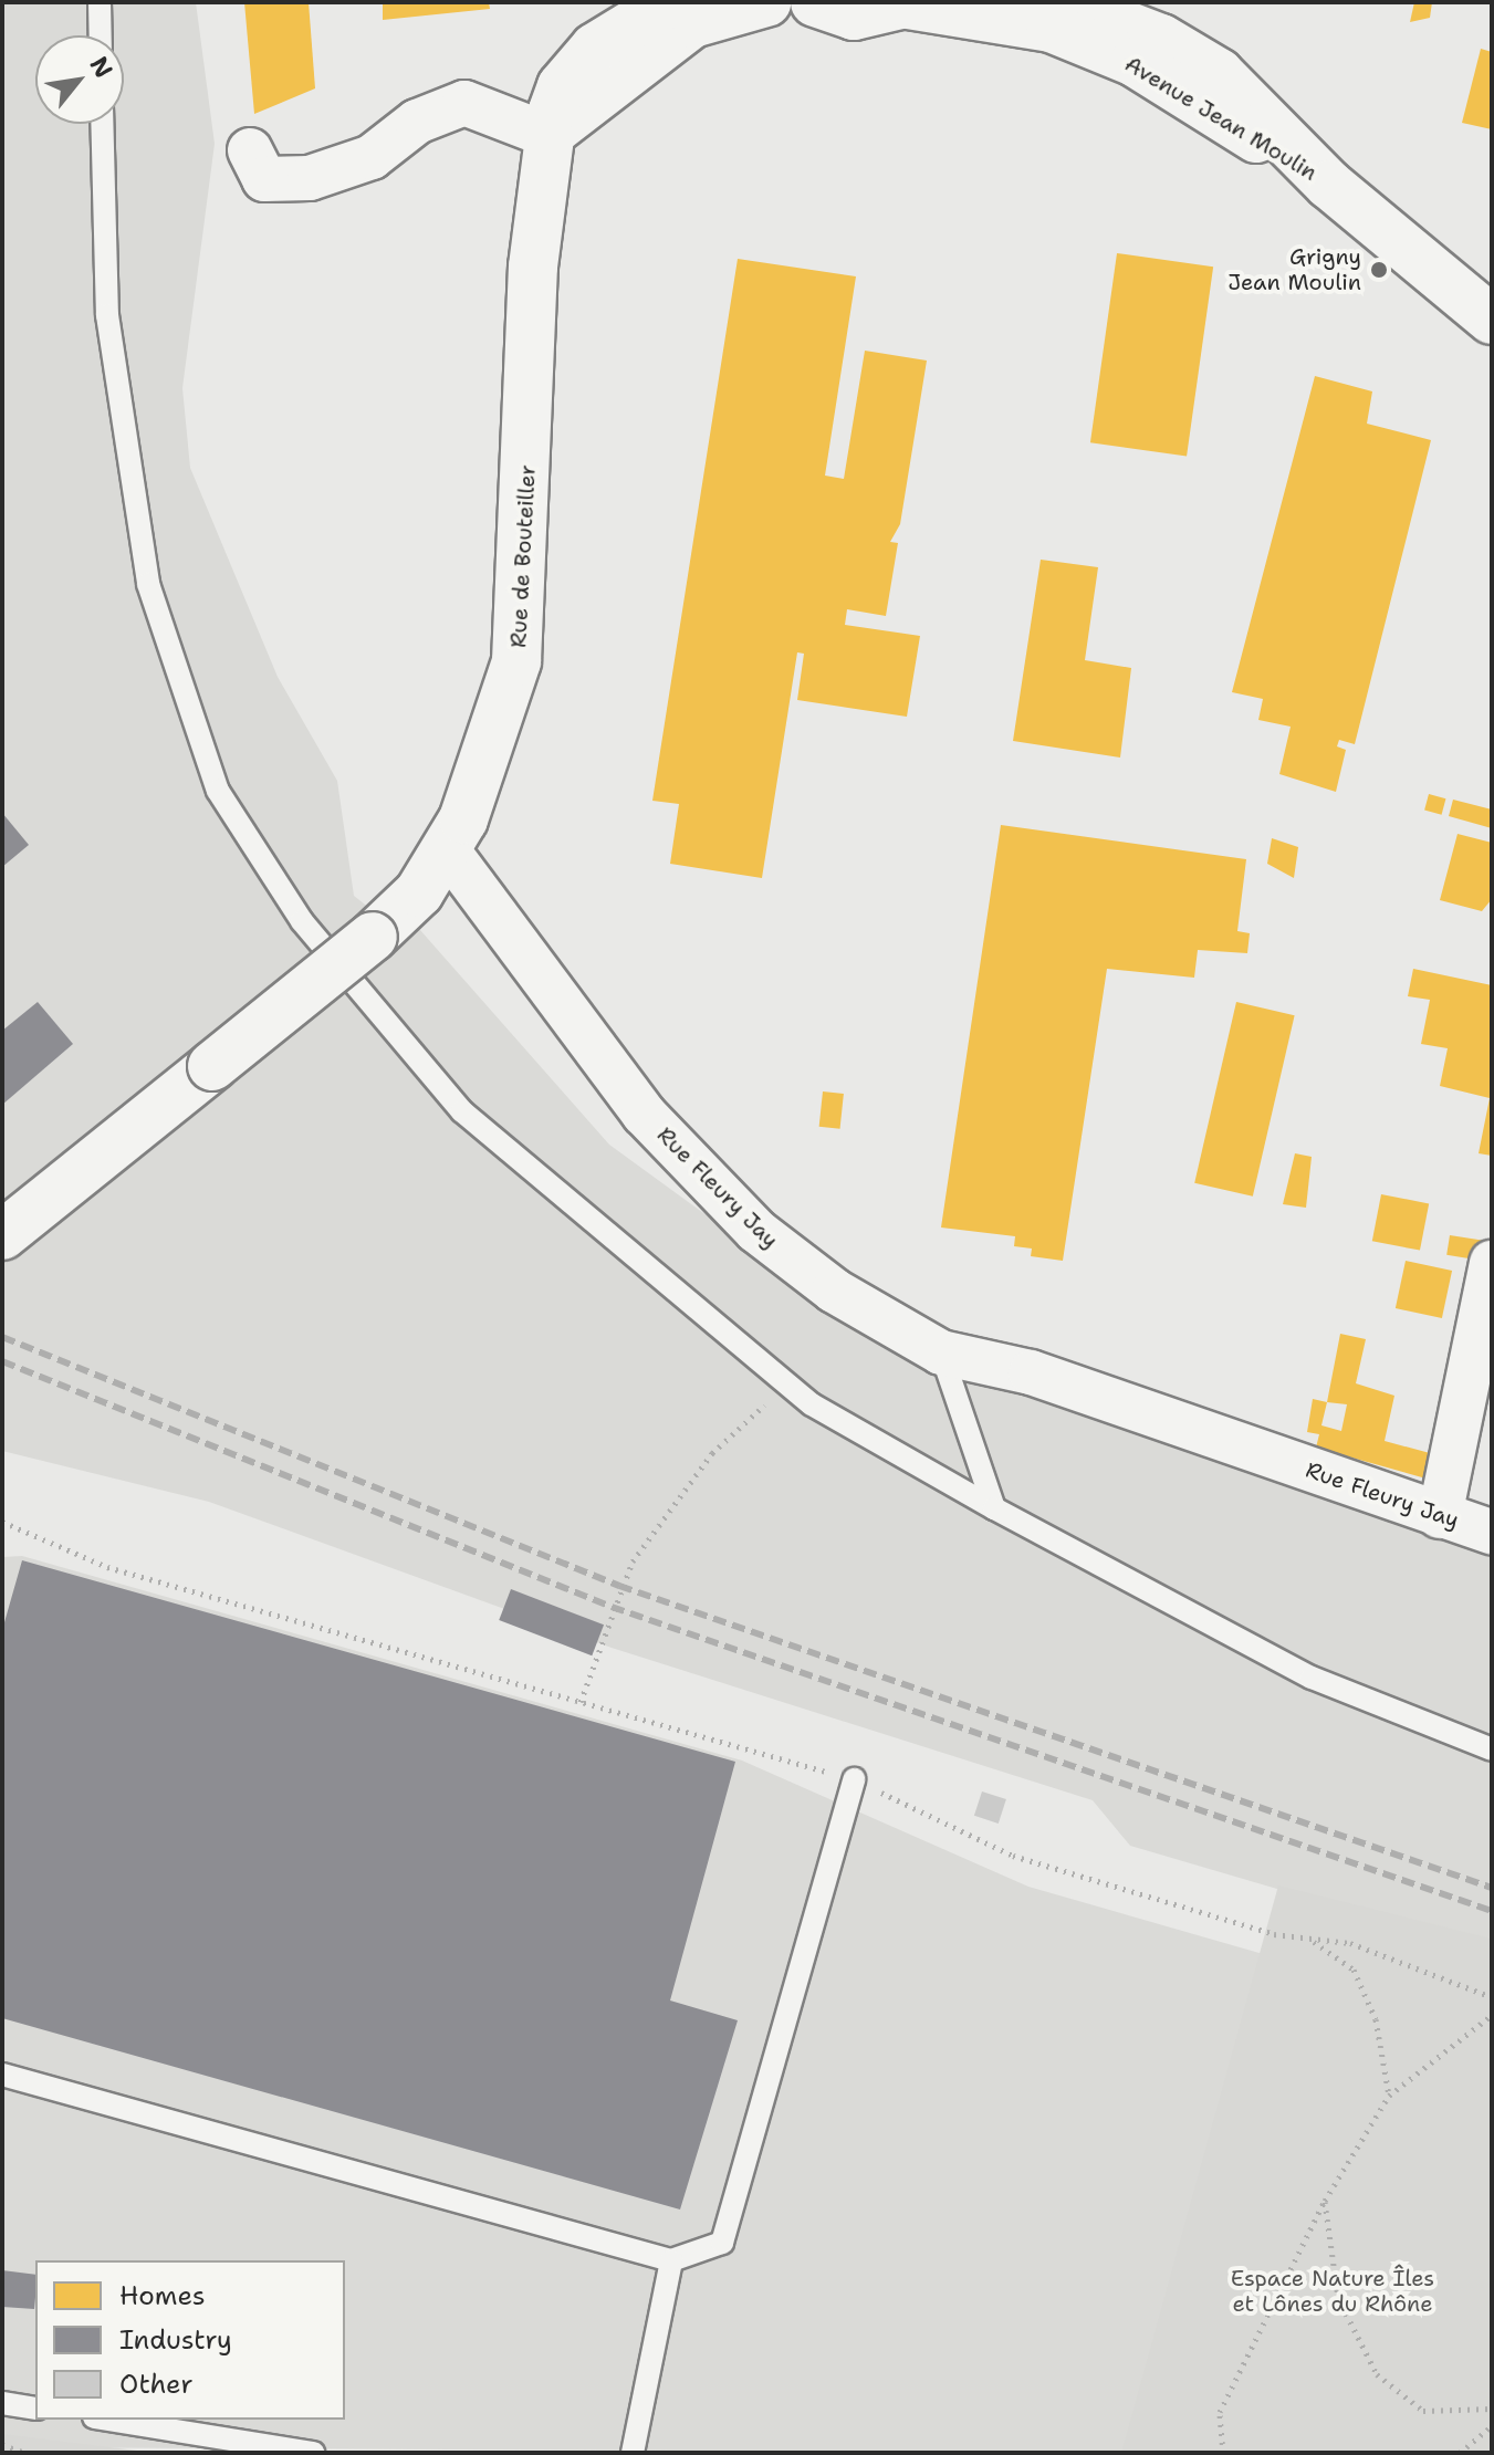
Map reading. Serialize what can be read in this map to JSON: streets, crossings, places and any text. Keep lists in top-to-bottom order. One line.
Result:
{"streets":{"street":["Avenue Jean Moulin","Rue de Bouteiller","Rue Fleury Jay"]},"crossings":[["Rue de Bouteiller","Rue Fleury Jay"]],"parks":["Espace Nature Îles et Lônes du Rhône"],"places":["Grigny Jean Moulin"],"legend":["Homes","Industry","Other"],"north":"top right"}
